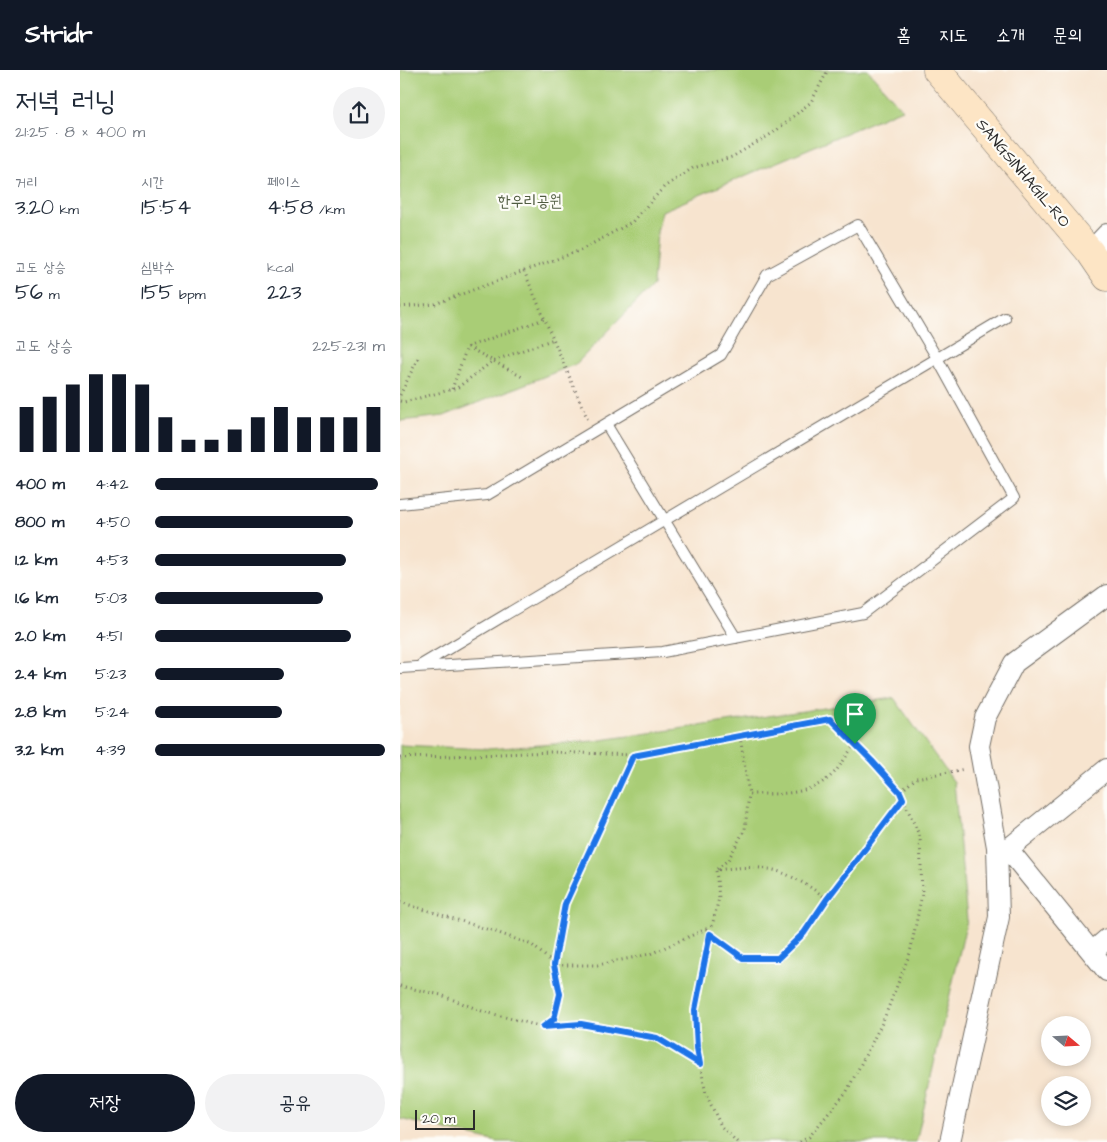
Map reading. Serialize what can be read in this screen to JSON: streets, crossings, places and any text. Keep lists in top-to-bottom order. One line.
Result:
{"streets":{"street":["SANGSINHAGIL-RO"]},"parks":["한우리공원"],"scale_bar":"20 m","north":"right","page":{"header":"Stridr","nav":["홈","지도","소개","문의"],"heading":["저녁 러닝","21:25 · 8 × 400 m"],"stats":[["거리","3.20 km"],["시간","15:54"],["페이스","4:58 /km"],["고도 상승","56 m"],["심박수","155 bpm"],["kcal","223"]],"chart":["고도 상승","225–231 m"],"list":[{"name":"400 m","note":"4:42"},{"name":"800 m","note":"4:50"},{"name":"1.2 km","note":"4:53"},{"name":"1.6 km","note":"5:03"},{"name":"2.0 km","note":"4:51"},{"name":"2.4 km","note":"5:23"},{"name":"2.8 km","note":"5:24"},{"name":"3.2 km","note":"4:39"}],"buttons":["저장","공유"],"scale":"20 m"}}
